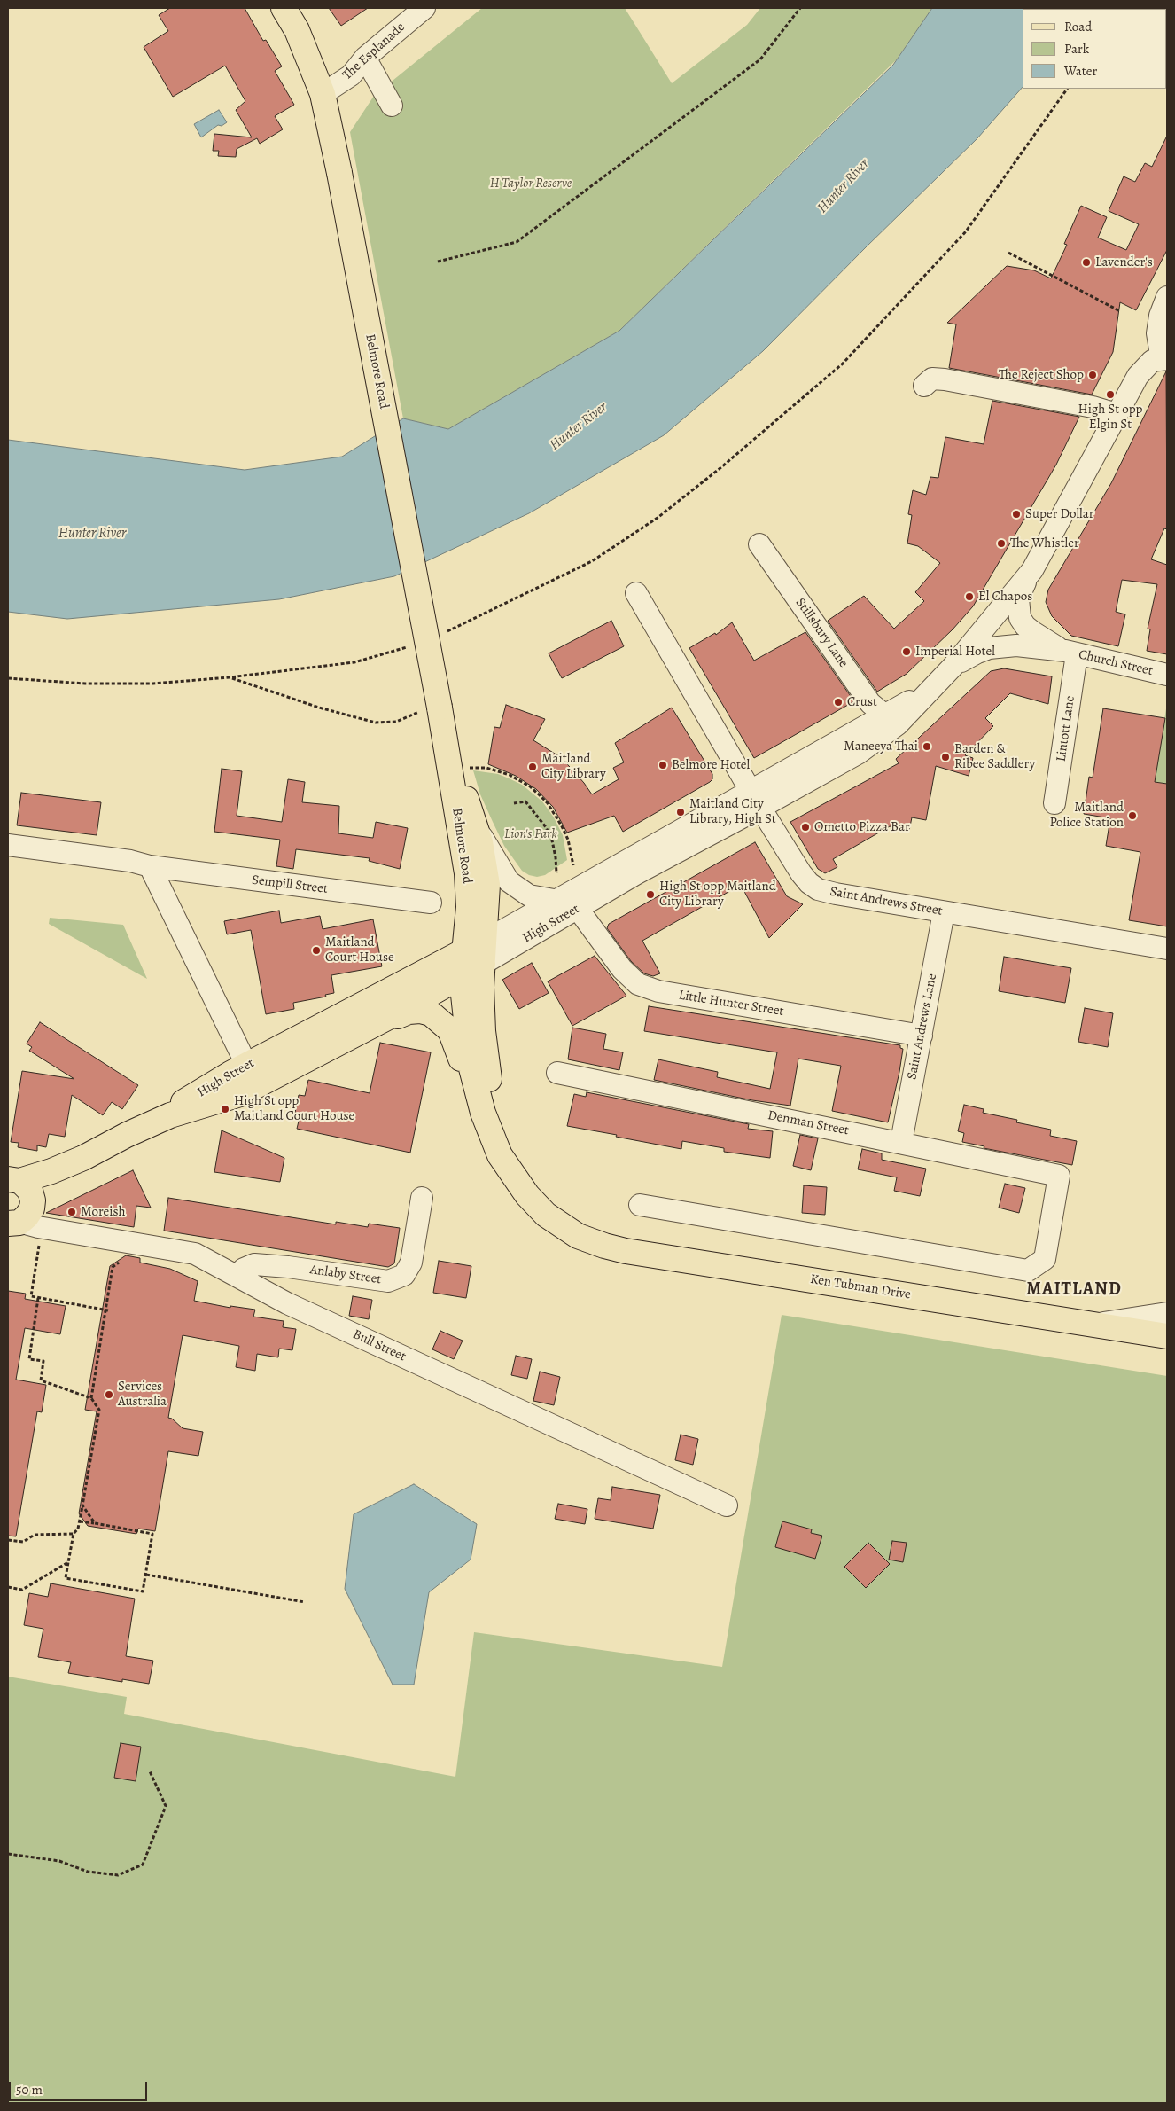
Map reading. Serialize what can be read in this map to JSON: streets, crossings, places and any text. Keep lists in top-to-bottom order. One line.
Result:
{"streets":{"main road":["Belmore Road","High Street","Ken Tubman Drive"],"street":["The Esplanade","Stillsbury Lane","Church Street","Lintott Lane","Sempill Street","Saint Andrews Street","Little Hunter Street","Saint Andrews Lane","Denman Street","Anlaby Street","Bull Street"]},"crossings":[["The Esplanade","Belmore Road"],["Belmore Road","High Street"],["Belmore Road","Ken Tubman Drive"],["Stillsbury Lane","High Street"],["Church Street","Lintott Lane"],["Church Street","High Street"],["Saint Andrews Street","High Street"],["Saint Andrews Street","Saint Andrews Lane"],["High Street","Little Hunter Street"],["High Street","Ken Tubman Drive"],["High Street","Bull Street"],["Little Hunter Street","Saint Andrews Lane"],["Saint Andrews Lane","Denman Street"],["Anlaby Street","Bull Street"]],"districts":["MAITLAND"],"water":["Hunter River"],"parks":["H Taylor Reserve","Lion's Park"],"places":["Lavender's","The Reject Shop","High St opp Elgin St","Super Dollar","The Whistler","El Chapos","Imperial Hotel","Crust","Maneeya Thai","Barden & Ribee Saddlery","Belmore Hotel","Maitland City Library","Maitland City Library, High St","Maitland Police Station","Ometto Pizza Bar","High St opp Maitland City Library","Maitland Court House","High St opp Maitland Court House","Moreish","Services Australia"],"legend":["Road","Park","Water"],"scale_bar":"50 m"}
